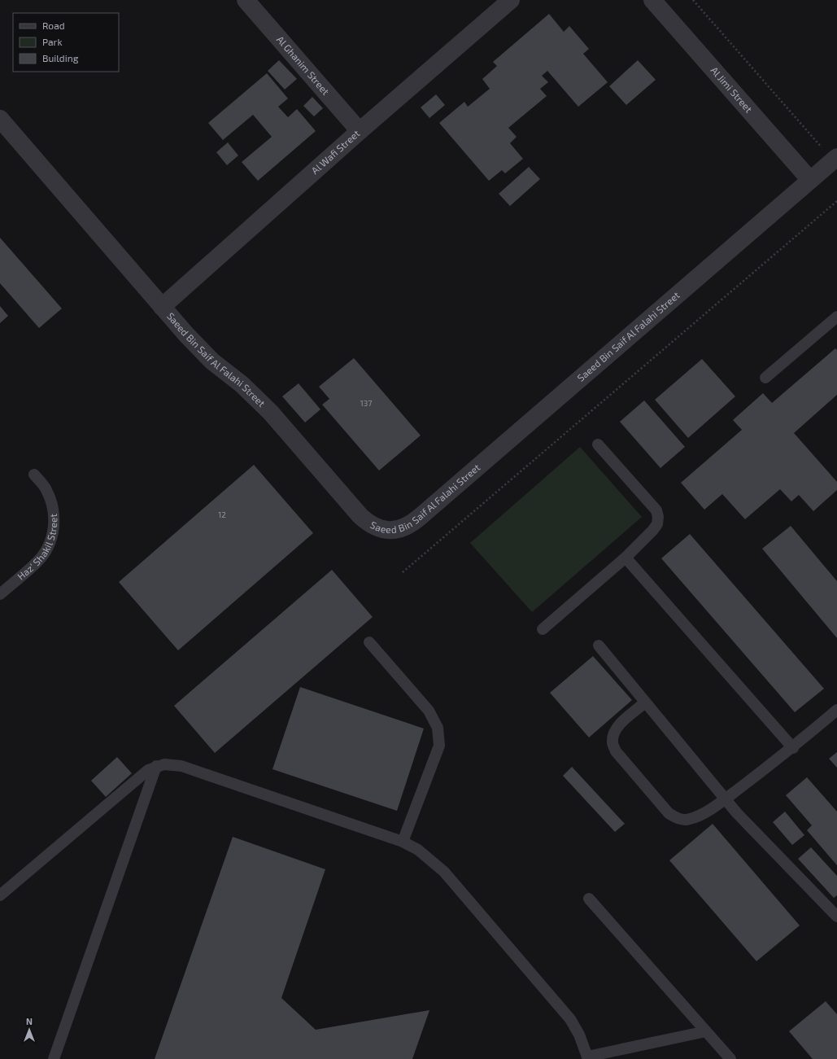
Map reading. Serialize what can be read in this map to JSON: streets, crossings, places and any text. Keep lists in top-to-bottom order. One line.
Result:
{"streets":{"street":["Al Ghanim Street","Al Jimi Street","Al Wafi Street","Saeed Bin Saif Al Falahi Street"],"lane":["Haz' Shakil Street"]},"crossings":[["Al Ghanim Street","Al Wafi Street"],["Al Jimi Street","Saeed Bin Saif Al Falahi Street"],["Al Wafi Street","Saeed Bin Saif Al Falahi Street"]],"house_numbers":["137","12"],"legend":["Road","Park","Building"],"north":"top"}
